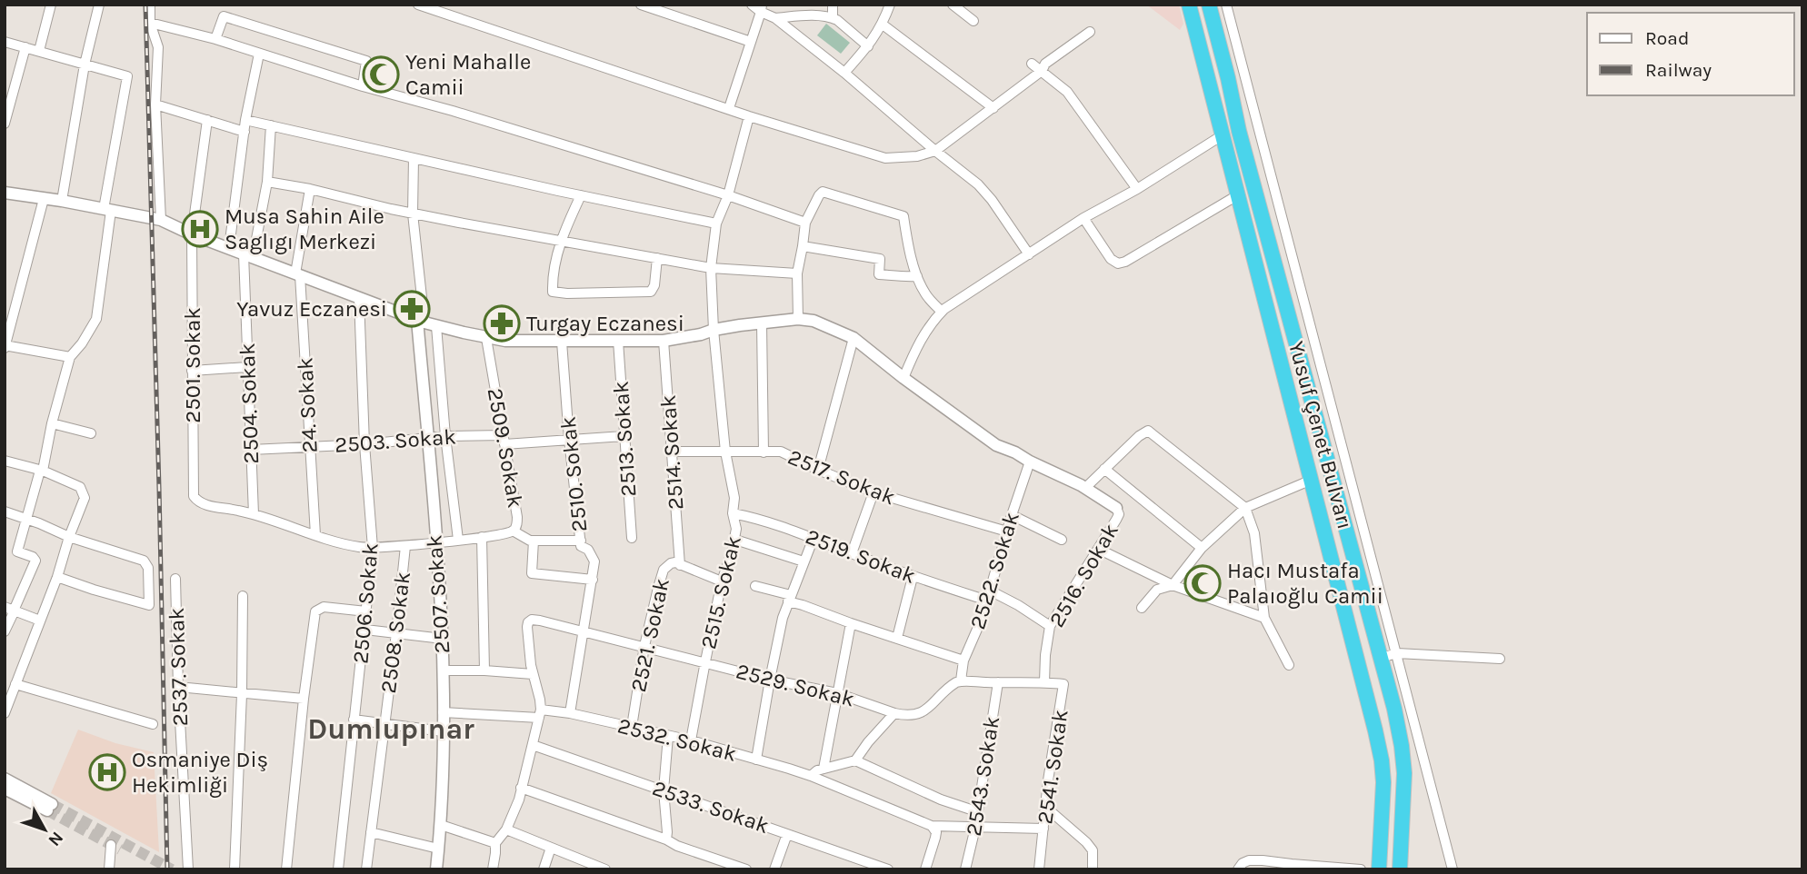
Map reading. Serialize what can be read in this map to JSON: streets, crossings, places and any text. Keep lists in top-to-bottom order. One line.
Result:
{"streets":{"highway":["Yusuf Çenet Bulvarı"],"street":["2501. Sokak","2504. Sokak","24. Sokak","2513. Sokak","2503. Sokak","2509. Sokak","2514. Sokak","2510. Sokak","2517. Sokak","2519. Sokak","2522. Sokak","2516. Sokak","2515. Sokak","2507. Sokak","2506. Sokak","2508. Sokak","2521. Sokak","2537. Sokak","2529. Sokak","2532. Sokak","2541. Sokak","2543. Sokak","2533. Sokak"]},"crossings":[["2501. Sokak","2504. Sokak"],["2504. Sokak","2503. Sokak"],["24. Sokak","2503. Sokak"],["2513. Sokak","2503. Sokak"],["2503. Sokak","2509. Sokak"],["2503. Sokak","2510. Sokak"],["2503. Sokak","2507. Sokak"],["2503. Sokak","2506. Sokak"],["2509. Sokak","2507. Sokak"],["2509. Sokak","2506. Sokak"],["2509. Sokak","2508. Sokak"],["2514. Sokak","2517. Sokak"],["2514. Sokak","2521. Sokak"],["2510. Sokak","2529. Sokak"],["2510. Sokak","2532. Sokak"],["2517. Sokak","2522. Sokak"],["2517. Sokak","2515. Sokak"],["2519. Sokak","2522. Sokak"],["2519. Sokak","2516. Sokak"],["2519. Sokak","2515. Sokak"],["2516. Sokak","2541. Sokak"],["2515. Sokak","2521. Sokak"],["2515. Sokak","2529. Sokak"],["2515. Sokak","2532. Sokak"],["2507. Sokak","2532. Sokak"],["2521. Sokak","2529. Sokak"],["2521. Sokak","2532. Sokak"]],"districts":["Dumlupınar"],"places":{"mosque":["Yeni Mahalle Camii","Hacı Mustafa Palaıoğlu Camii"],"hospital":["Musa Sahin Aile Saglıgı Merkezi","Osmaniye Diş Hekimliği"],"pharmacy":["Yavuz Eczanesi","Turgay Eczanesi"]},"legend":["Road","Railway"],"north":"bottom right"}
